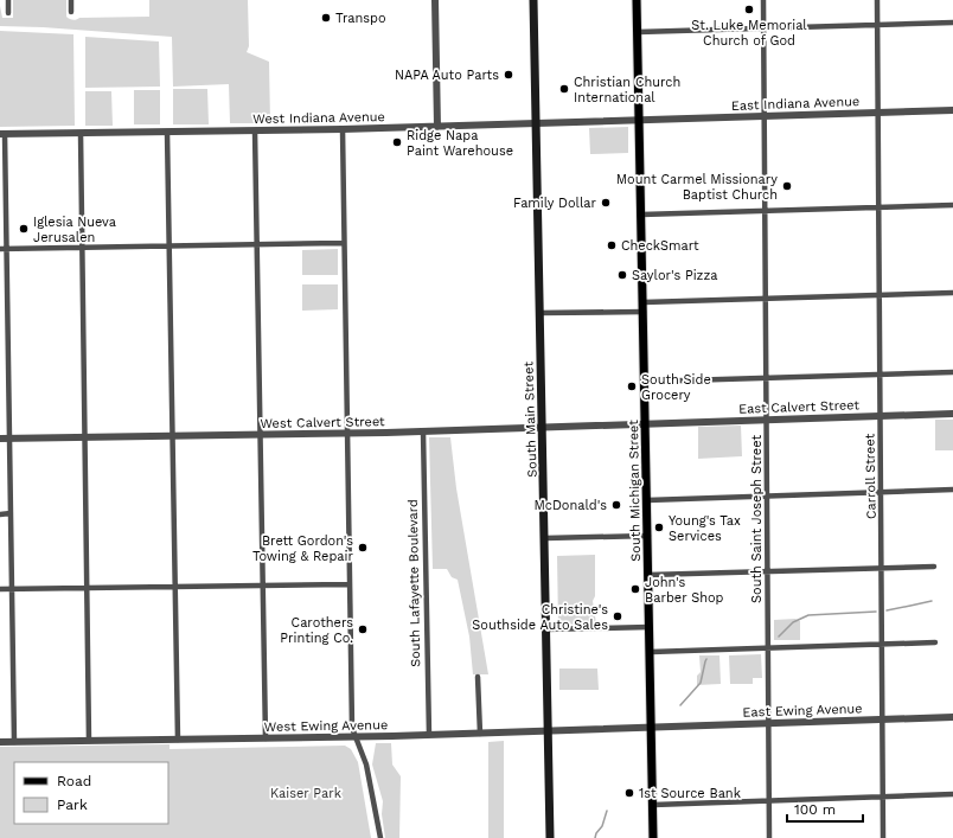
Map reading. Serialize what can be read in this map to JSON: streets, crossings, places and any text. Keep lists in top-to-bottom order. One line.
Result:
{"streets":{"main road":["South Main Street","South Michigan Street"],"street":["East Indiana Avenue","West Indiana Avenue","East Calvert Street","West Calvert Street","Carroll Street","South Saint Joseph Street","South Lafayette Boulevard","East Ewing Avenue","West Ewing Avenue"]},"crossings":[["East Indiana Avenue","West Indiana Avenue"],["East Indiana Avenue","Carroll Street"],["East Indiana Avenue","South Michigan Street"],["East Indiana Avenue","South Saint Joseph Street"],["West Indiana Avenue","South Main Street"],["West Indiana Avenue","South Michigan Street"],["East Calvert Street","West Calvert Street"],["East Calvert Street","Carroll Street"],["East Calvert Street","South Michigan Street"],["East Calvert Street","South Saint Joseph Street"],["South Main Street","West Calvert Street"],["South Main Street","West Ewing Avenue"],["West Calvert Street","South Michigan Street"],["West Calvert Street","South Lafayette Boulevard"],["Carroll Street","East Ewing Avenue"],["South Michigan Street","East Ewing Avenue"],["South Michigan Street","West Ewing Avenue"],["South Saint Joseph Street","East Ewing Avenue"],["South Lafayette Boulevard","West Ewing Avenue"],["East Ewing Avenue","West Ewing Avenue"]],"parks":["Kaiser Park"],"places":["St. Luke Memorial Church of God","Transpo","NAPA Auto Parts","Christian Church International","Ridge Napa Paint Warehouse","Mount Carmel Missionary Baptist Church","Family Dollar","Iglesia Nueva Jerusalen","CheckSmart","Saylor's Pizza","South Side Grocery","McDonald's","Young's Tax Services","Brett Gordon's Towing & Repair","John's Barber Shop","Christine's Southside Auto Sales","Carothers Printing Co.","1st Source Bank"],"legend":["Road","Park"],"scale_bar":"100 m"}
